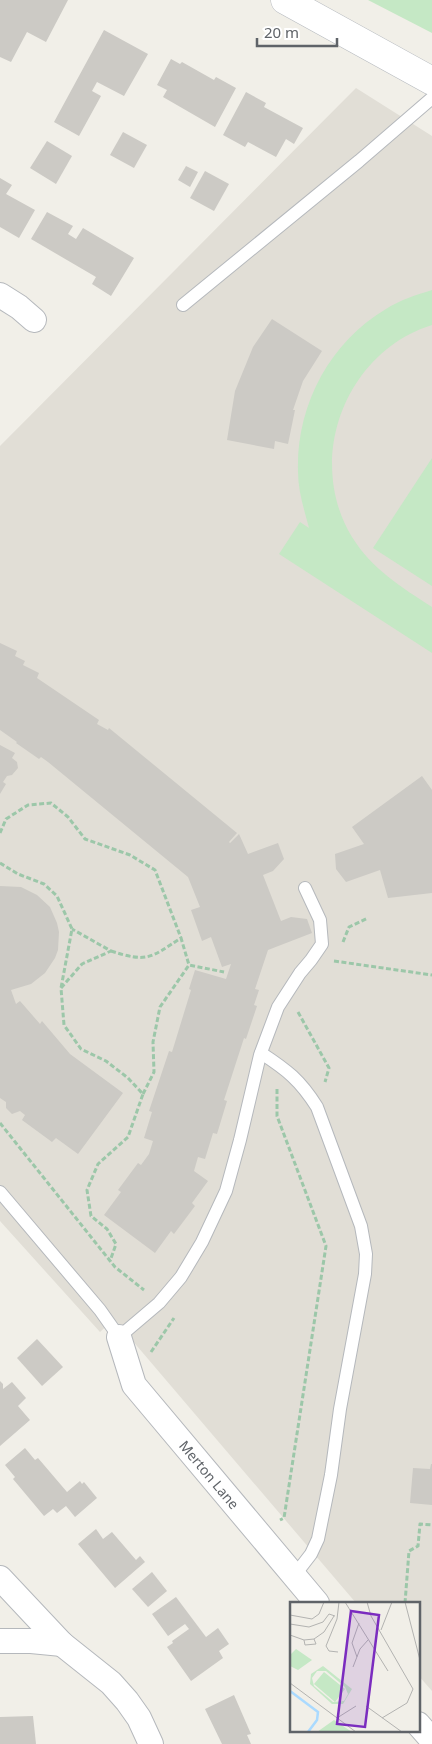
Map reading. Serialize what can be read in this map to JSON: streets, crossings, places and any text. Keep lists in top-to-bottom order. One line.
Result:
{"streets":{"street":["Merton Lane"]},"scale_bar":"20 m"}
